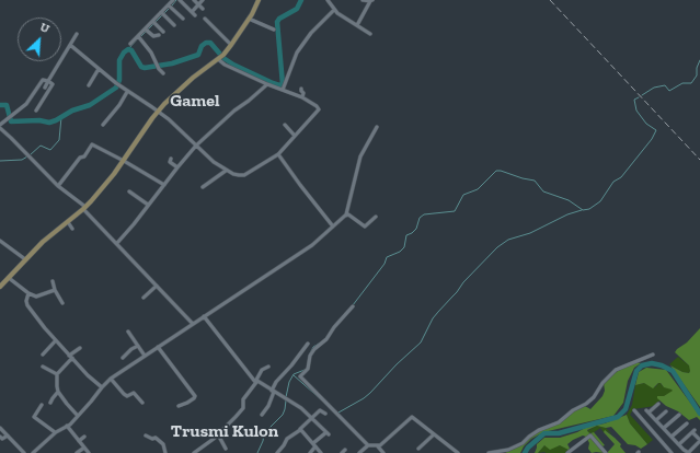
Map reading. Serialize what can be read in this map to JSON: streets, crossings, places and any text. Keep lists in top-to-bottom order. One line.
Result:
{"districts":["Gamel","Trusmi Kulon"],"north":"top right"}
